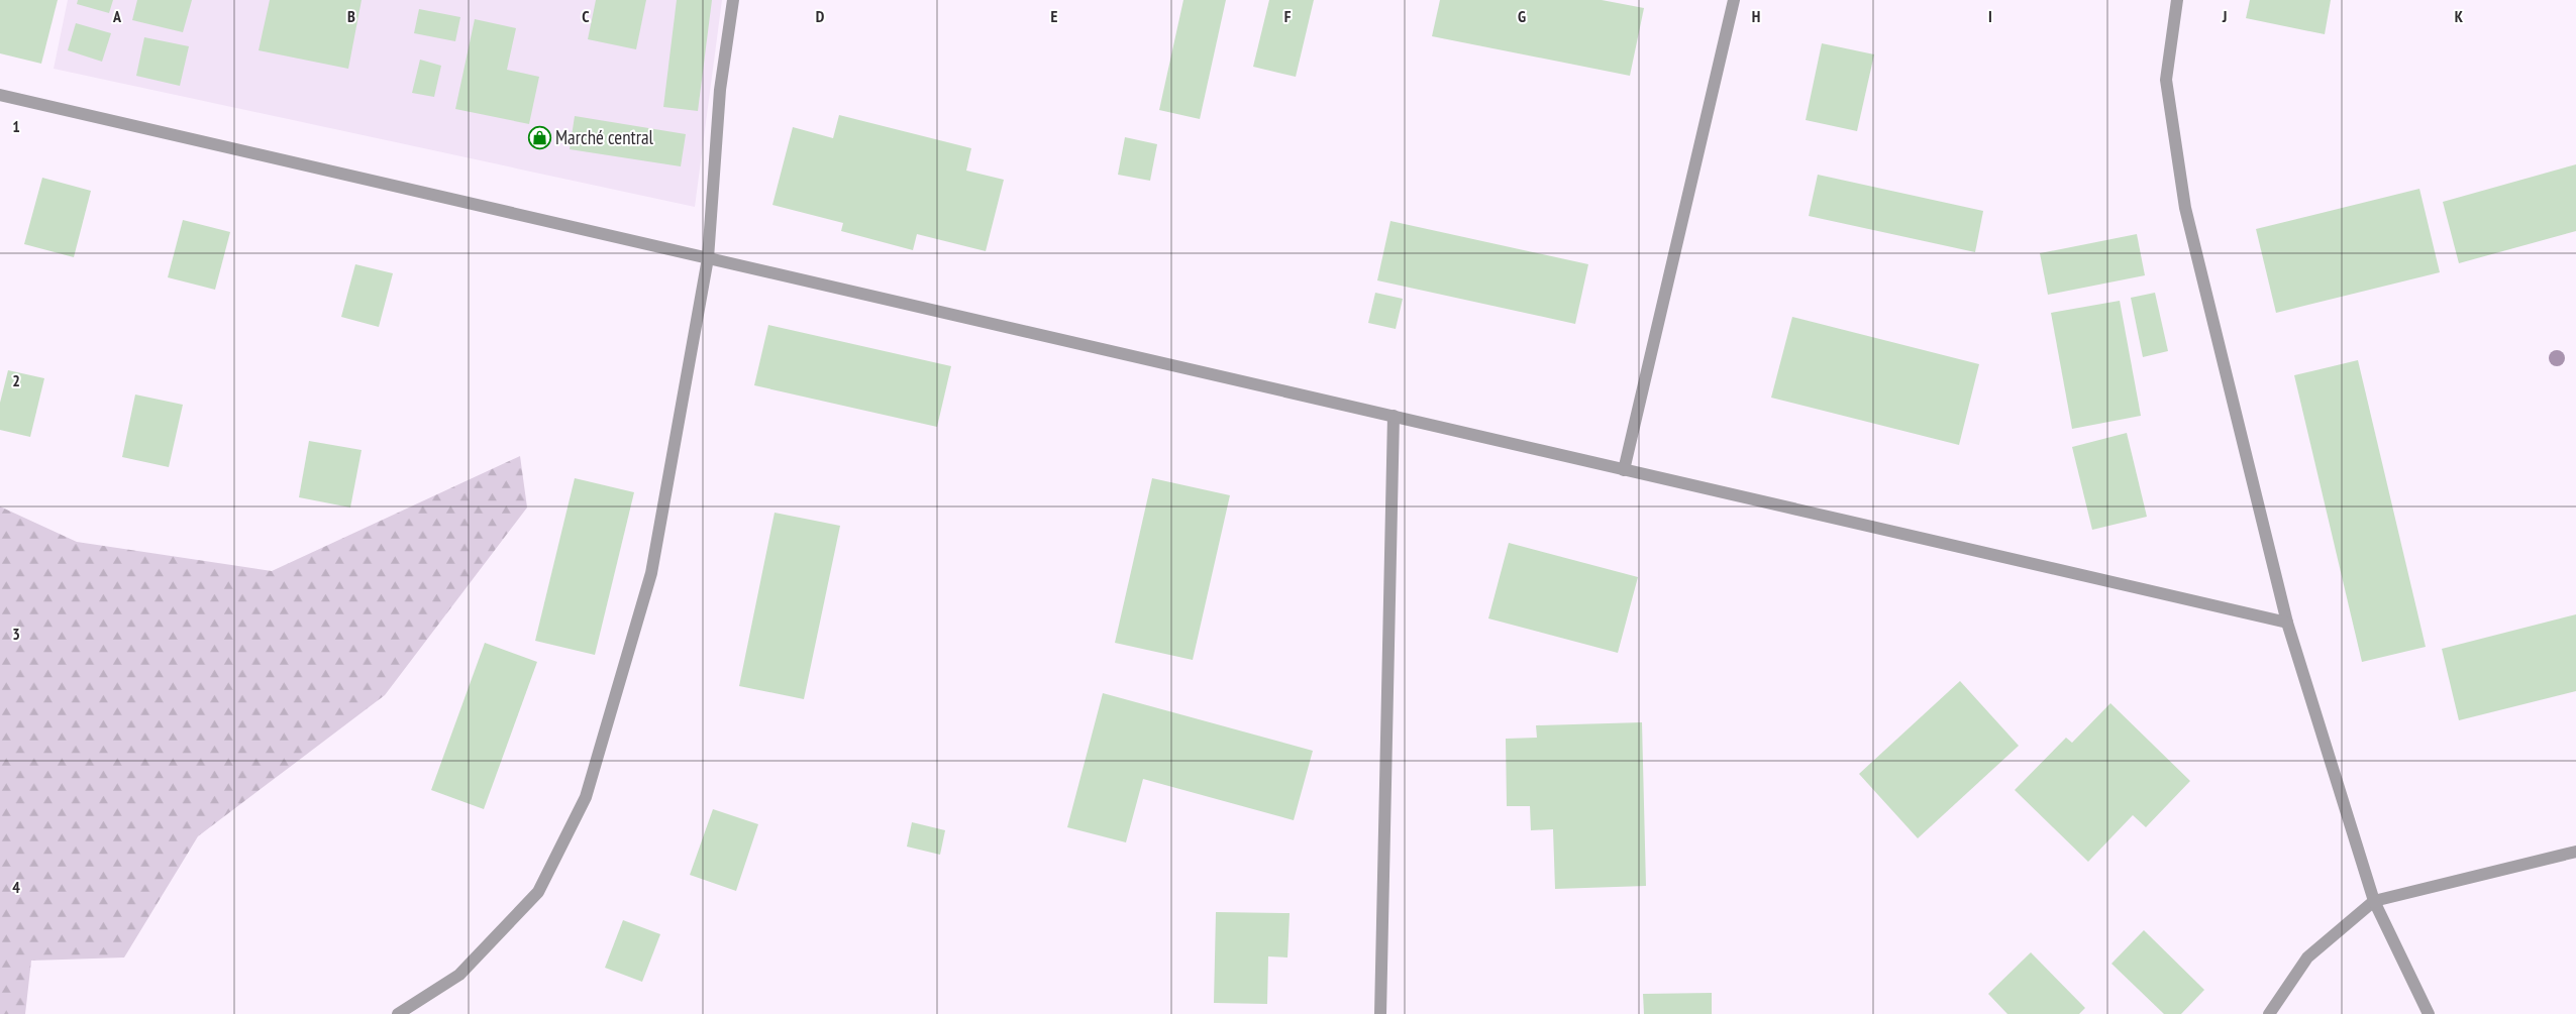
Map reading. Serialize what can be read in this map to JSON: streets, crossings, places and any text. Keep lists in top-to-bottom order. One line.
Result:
{"places":{"shop":["Marché central"]},"grid":{"columns":["A","B","C","D","E","F","G","H","I","J","K"],"rows":["1","2","3","4"]}}
